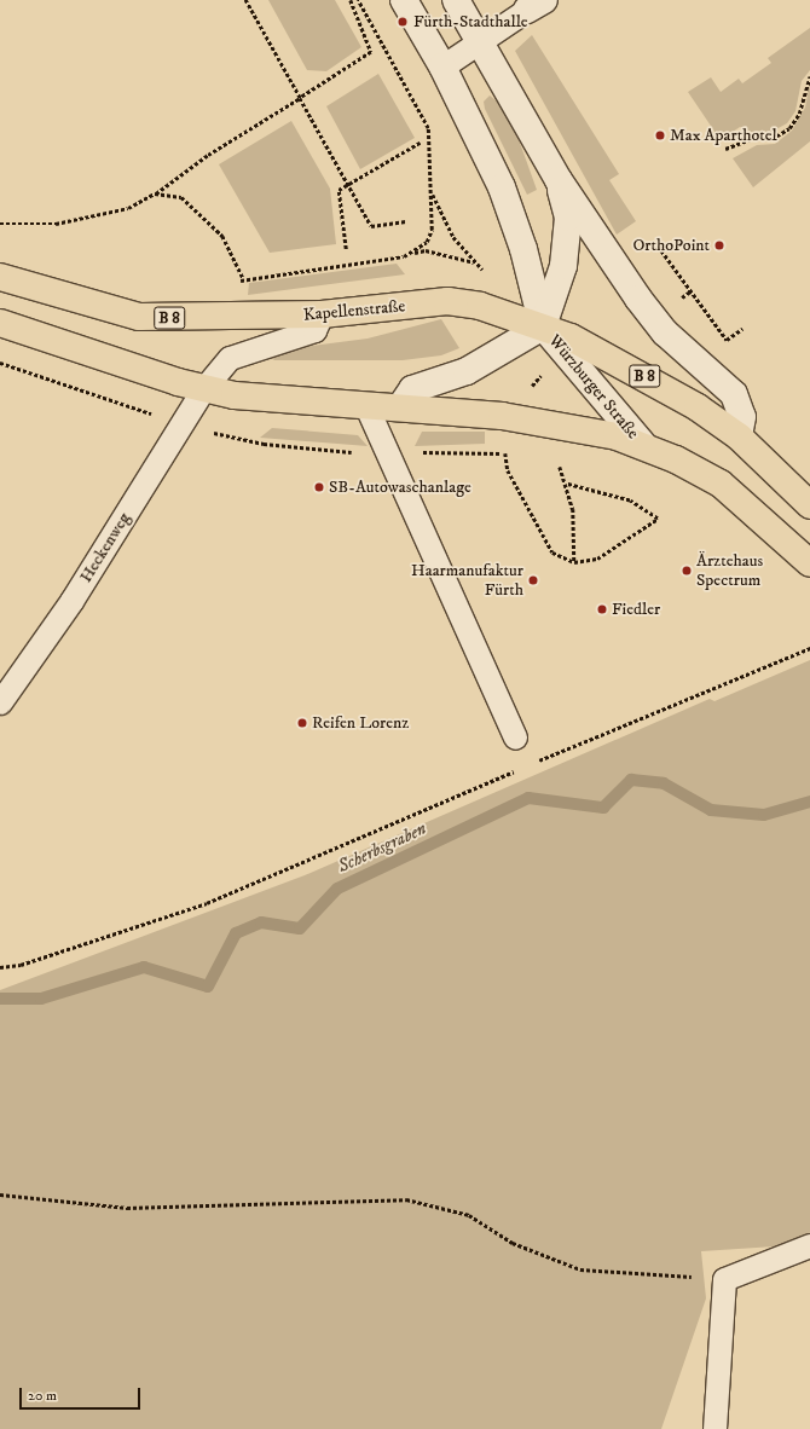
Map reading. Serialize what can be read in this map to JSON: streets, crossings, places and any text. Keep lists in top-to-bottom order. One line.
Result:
{"streets":{"main road":["Kapellenstraße","B 8","Würzburger Straße"],"lane":["Heckenweg"]},"crossings":[["Kapellenstraße","Würzburger Straße"],["Kapellenstraße","Heckenweg"]],"water":["Scherbsgraben"],"places":["Fürth-Stadthalle","Max Aparthotel","OrthoPoint","SB-Autowaschanlage","Ärztehaus Spectrum","Haarmanufaktur Fürth","Fiedler","Reifen Lorenz"],"scale_bar":"20 m"}
